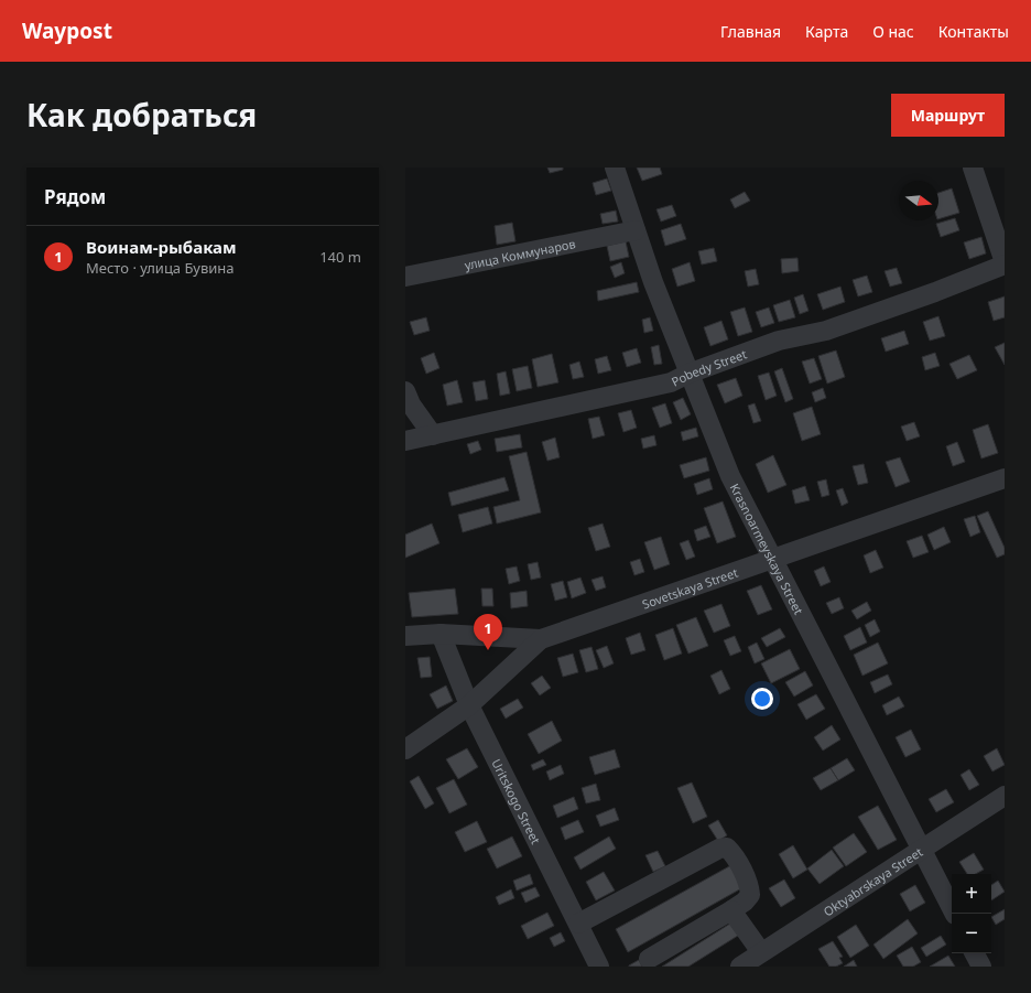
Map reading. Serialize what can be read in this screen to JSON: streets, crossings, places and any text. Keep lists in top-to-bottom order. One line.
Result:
{"streets":{"street":["улица Коммунаров","Pobedy Street","Krasnoarmeyskaya Street","Sovetskaya Street","Uritskogo Street","Oktyabrskaya Street"]},"crossings":[["улица Коммунаров","Krasnoarmeyskaya Street"],["Pobedy Street","Krasnoarmeyskaya Street"],["Krasnoarmeyskaya Street","Sovetskaya Street"],["Krasnoarmeyskaya Street","Oktyabrskaya Street"],["Sovetskaya Street","Uritskogo Street"]],"north":"right","page":{"header":"Waypost","nav":["Главная","Карта","О нас","Контакты"],"title":"Как добраться","buttons":"Маршрут","heading":"Рядом","list":[{"mark":"1","name":"Воинам-рыбакам","note":"Место · улица Бувина","value":"140 m"}],"pins":"1","map_buttons":["+","−"]}}
